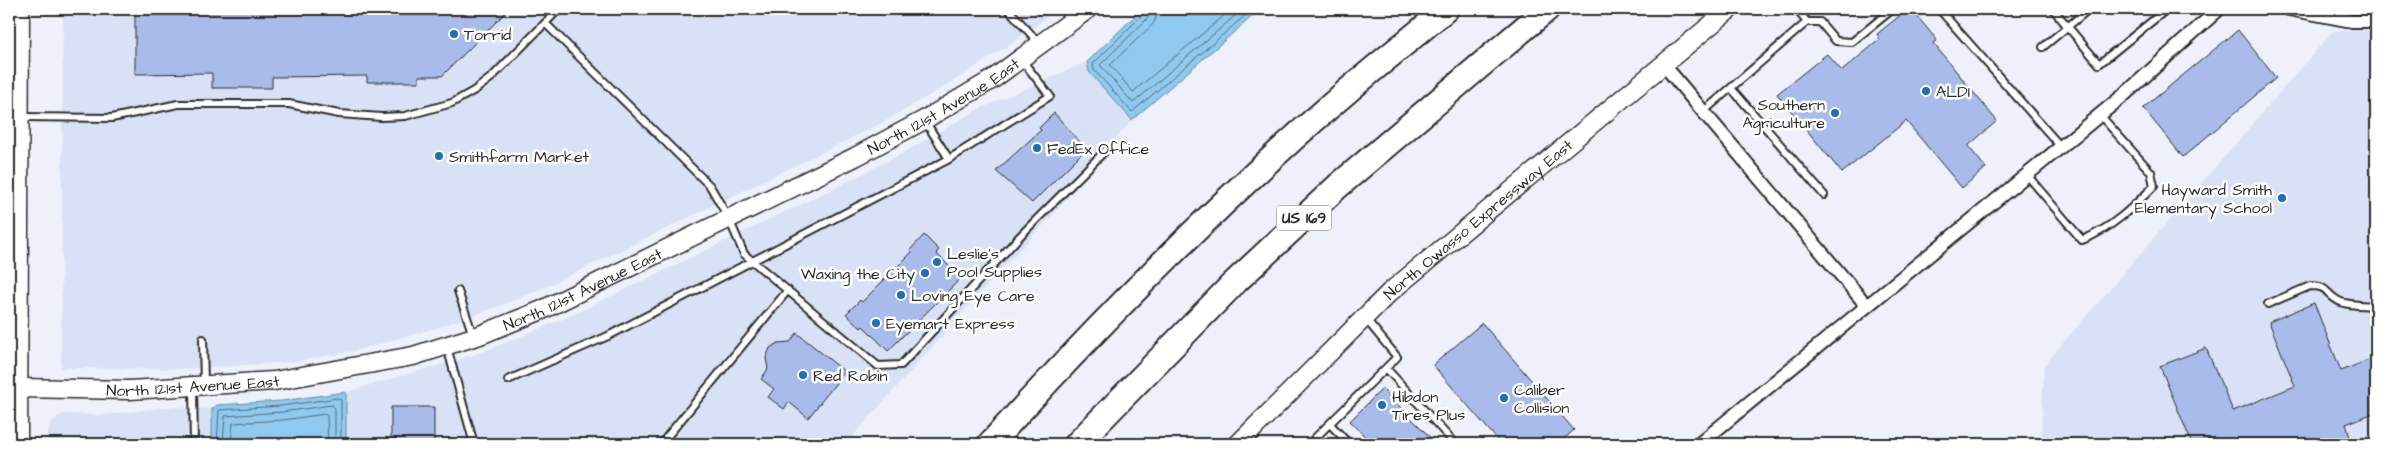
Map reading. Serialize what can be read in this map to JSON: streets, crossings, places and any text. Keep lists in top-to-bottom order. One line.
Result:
{"streets":{"highway":["US 169"],"street":["North 121st Avenue East","North Owasso Expressway East"]},"places":["Torrid","ALDI","Southern Agriculture","FedEx Office","Smithfarm Market","Hayward Smith Elementary School","Leslie's Pool Supplies","Waxing the City","Loving Eye Care","Eyemart Express","Red Robin","Caliber Collision","Hibdon Tires Plus"]}
